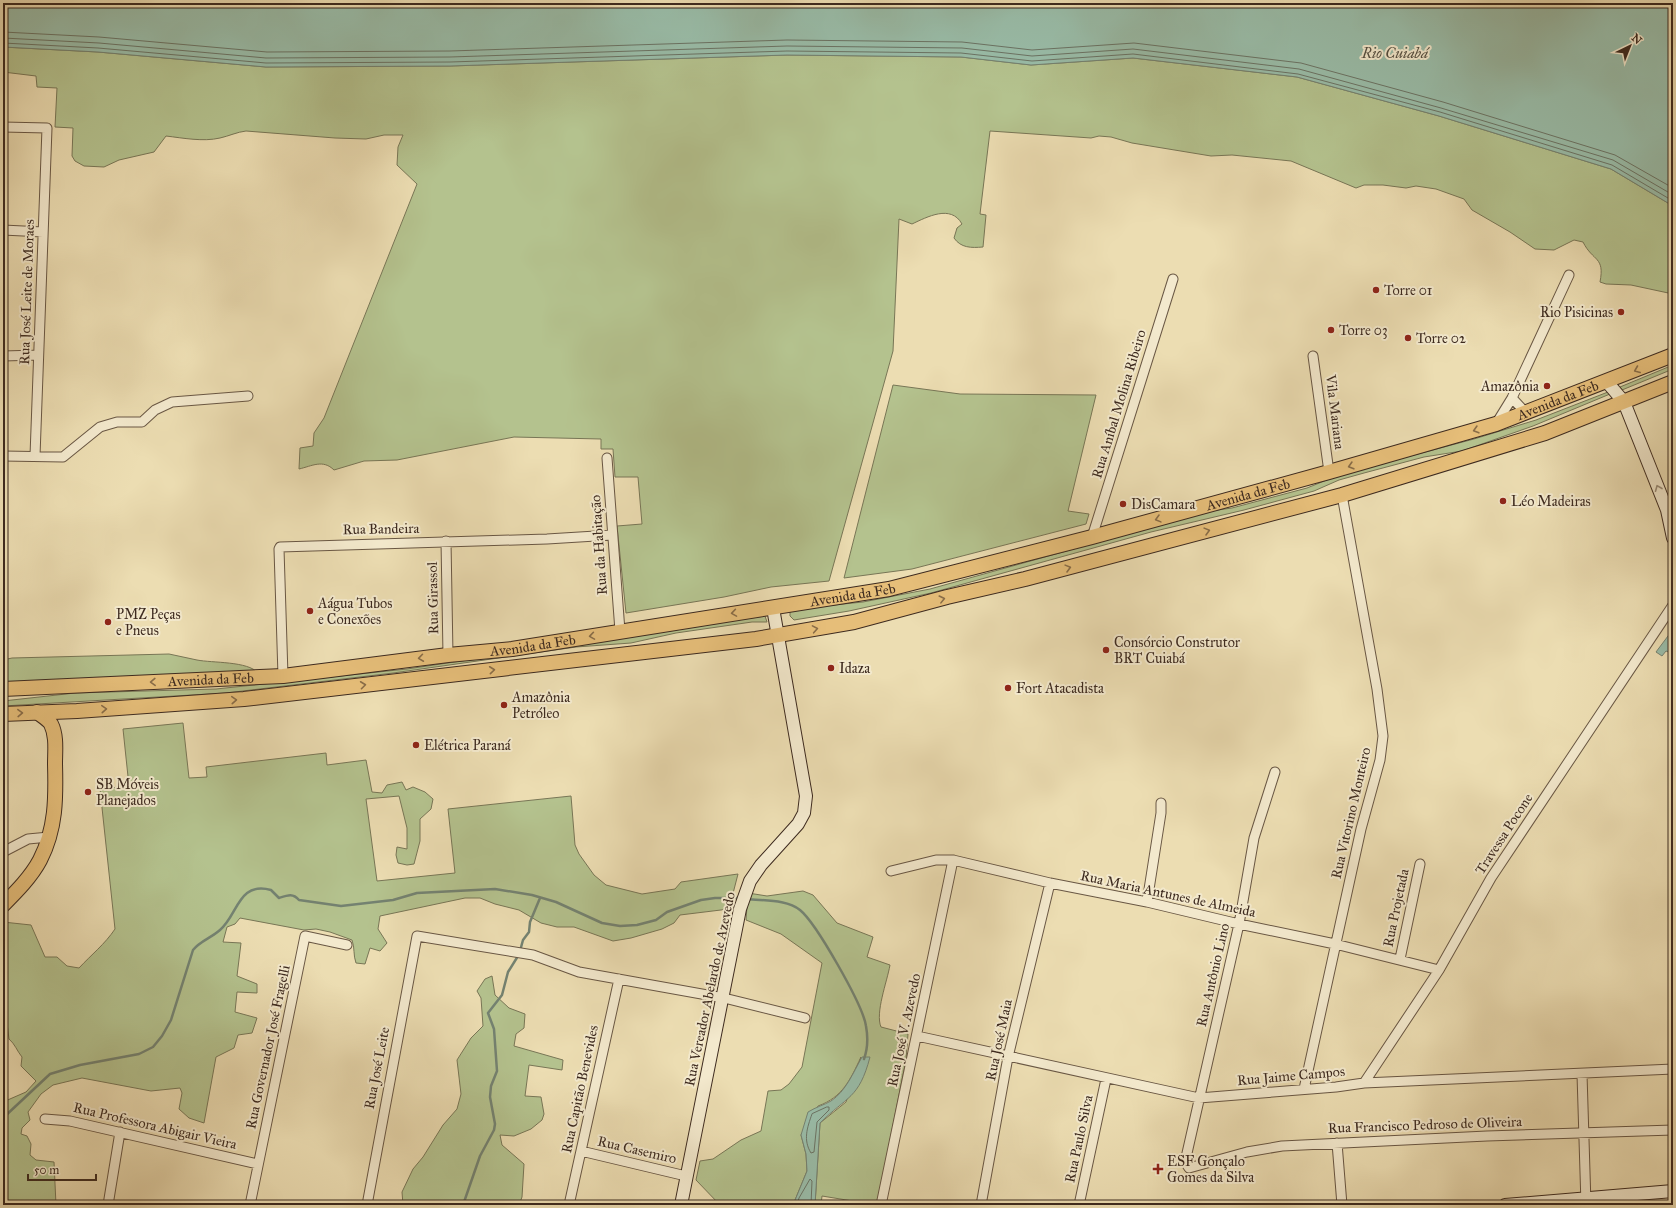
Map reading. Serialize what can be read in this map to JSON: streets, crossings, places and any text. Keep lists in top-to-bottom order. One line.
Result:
{"streets":{"main road":["Avenida da Feb"],"street":["Rua José Leite de Moraes","Rua Aníbal Molina Ribeiro","Vila Mariana","Rua Bandeira","Rua da Habitação","Rua Girassol","Rua Vitorino Monteiro","Travessa Pocone","Rua Maria Antunes de Almeida","Rua Projetada","Rua Antônio Lino","Rua Vereador Abelardo de Azevedo","Rua José V. Azevedo","Rua José Maia","Rua Governador José Fragelli","Rua José Leite","Rua Jaime Campos","Rua Capitão Benevides","Rua Francisco Pedroso de Oliveira","Rua Professora Abigair Vieira","Rua Paulo Silva","Rua Casemiro"]},"crossings":[["Avenida da Feb","Rua Aníbal Molina Ribeiro"],["Avenida da Feb","Vila Mariana"],["Avenida da Feb","Rua Bandeira"],["Avenida da Feb","Rua da Habitação"],["Avenida da Feb","Rua Girassol"],["Avenida da Feb","Rua Vitorino Monteiro"],["Avenida da Feb","Rua Vereador Abelardo de Azevedo"],["Rua Bandeira","Rua da Habitação"],["Rua Bandeira","Rua Girassol"],["Rua Vitorino Monteiro","Rua Maria Antunes de Almeida"],["Rua Vitorino Monteiro","Rua Jaime Campos"],["Travessa Pocone","Rua Maria Antunes de Almeida"],["Travessa Pocone","Rua Jaime Campos"],["Rua Maria Antunes de Almeida","Rua Projetada"],["Rua Maria Antunes de Almeida","Rua Antônio Lino"],["Rua Maria Antunes de Almeida","Rua José V. Azevedo"],["Rua Maria Antunes de Almeida","Rua José Maia"],["Rua Antônio Lino","Rua Jaime Campos"],["Rua Antônio Lino","Rua Francisco Pedroso de Oliveira"],["Rua Vereador Abelardo de Azevedo","Rua Casemiro"],["Rua José V. Azevedo","Rua Jaime Campos"],["Rua José Maia","Rua Jaime Campos"],["Rua Governador José Fragelli","Rua Professora Abigair Vieira"],["Rua José Leite","Rua Capitão Benevides"],["Rua Jaime Campos","Rua Paulo Silva"],["Rua Capitão Benevides","Rua Casemiro"]],"water":["Rio Cuiabá"],"places":{"other":["Torre 01","Rio Pisicinas","Torre 03","Torre 02","Amazônia","Léo Madeiras","DisCamara","Aágua Tubos e Conexões","PMZ Peças e Pneus","Consórcio Construtor BRT Cuiabá","Idaza","Fort Atacadista","Amazônia Petróleo","Elétrica Paraná","SB Móveis Planejados"],"health":["ESF Gonçalo Gomes da Silva"]},"scale_bar":"50 m","north":"top right"}
